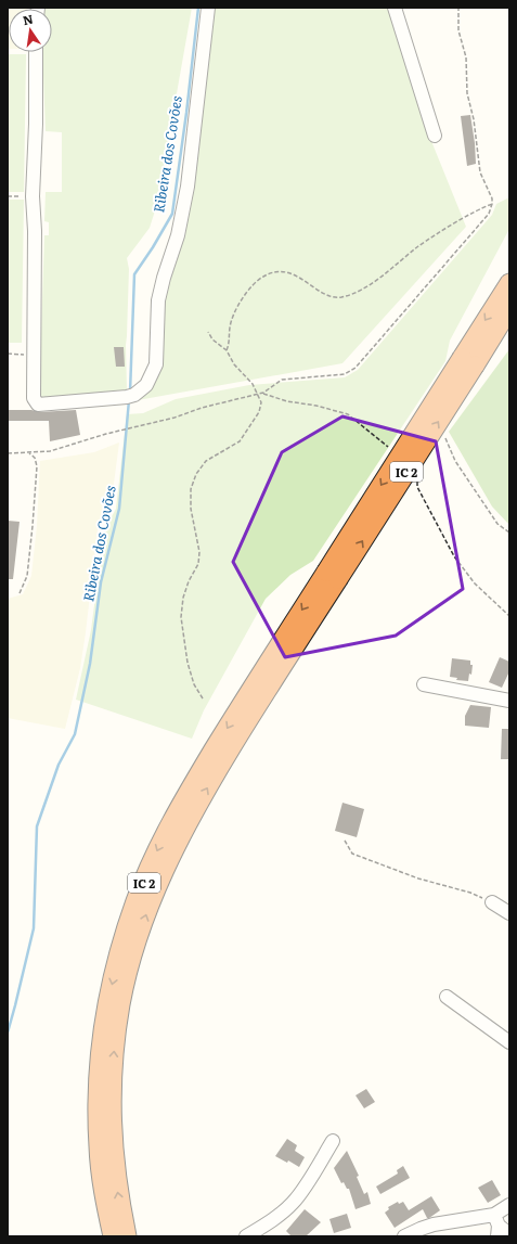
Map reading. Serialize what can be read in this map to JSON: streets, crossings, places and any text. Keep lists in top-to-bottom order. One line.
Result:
{"streets":{"highway":["IC 2"]},"water":["Ribeira dos Covões"],"north":"top"}
